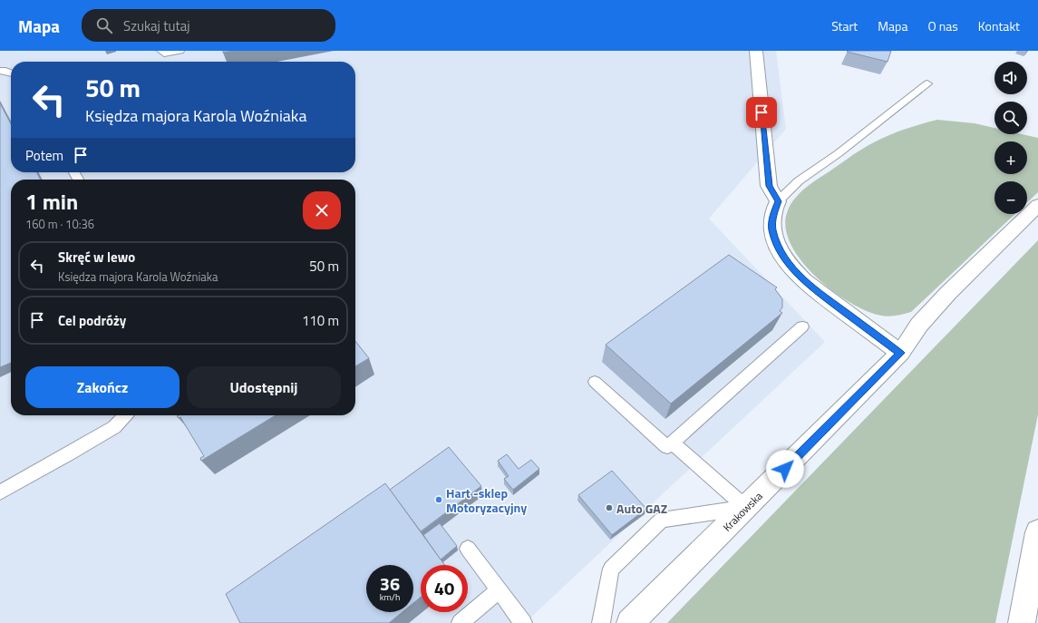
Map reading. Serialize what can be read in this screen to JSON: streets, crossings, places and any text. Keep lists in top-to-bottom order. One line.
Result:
{"streets":{"street":["Krakowska"]},"places":["Hart -sklep Motoryzacyjny","Auto GAZ"],"page":{"header":"Mapa","search":"Szukaj tutaj","nav":["Start","Mapa","O nas","Kontakt"],"map_buttons":["+","−"],"turn":["50 m","Księdza majora Karola Woźniaka"],"then":"Potem","heading":["1 min","160 m · 10:36"],"list":[{"name":"Skręć w lewo","note":"Księdza majora Karola Woźniaka","value":"50 m"},{"name":"Cel podróży","value":"110 m"}],"buttons":["Zakończ","Udostępnij"],"speed":"36 km/h","limit":"40"}}
